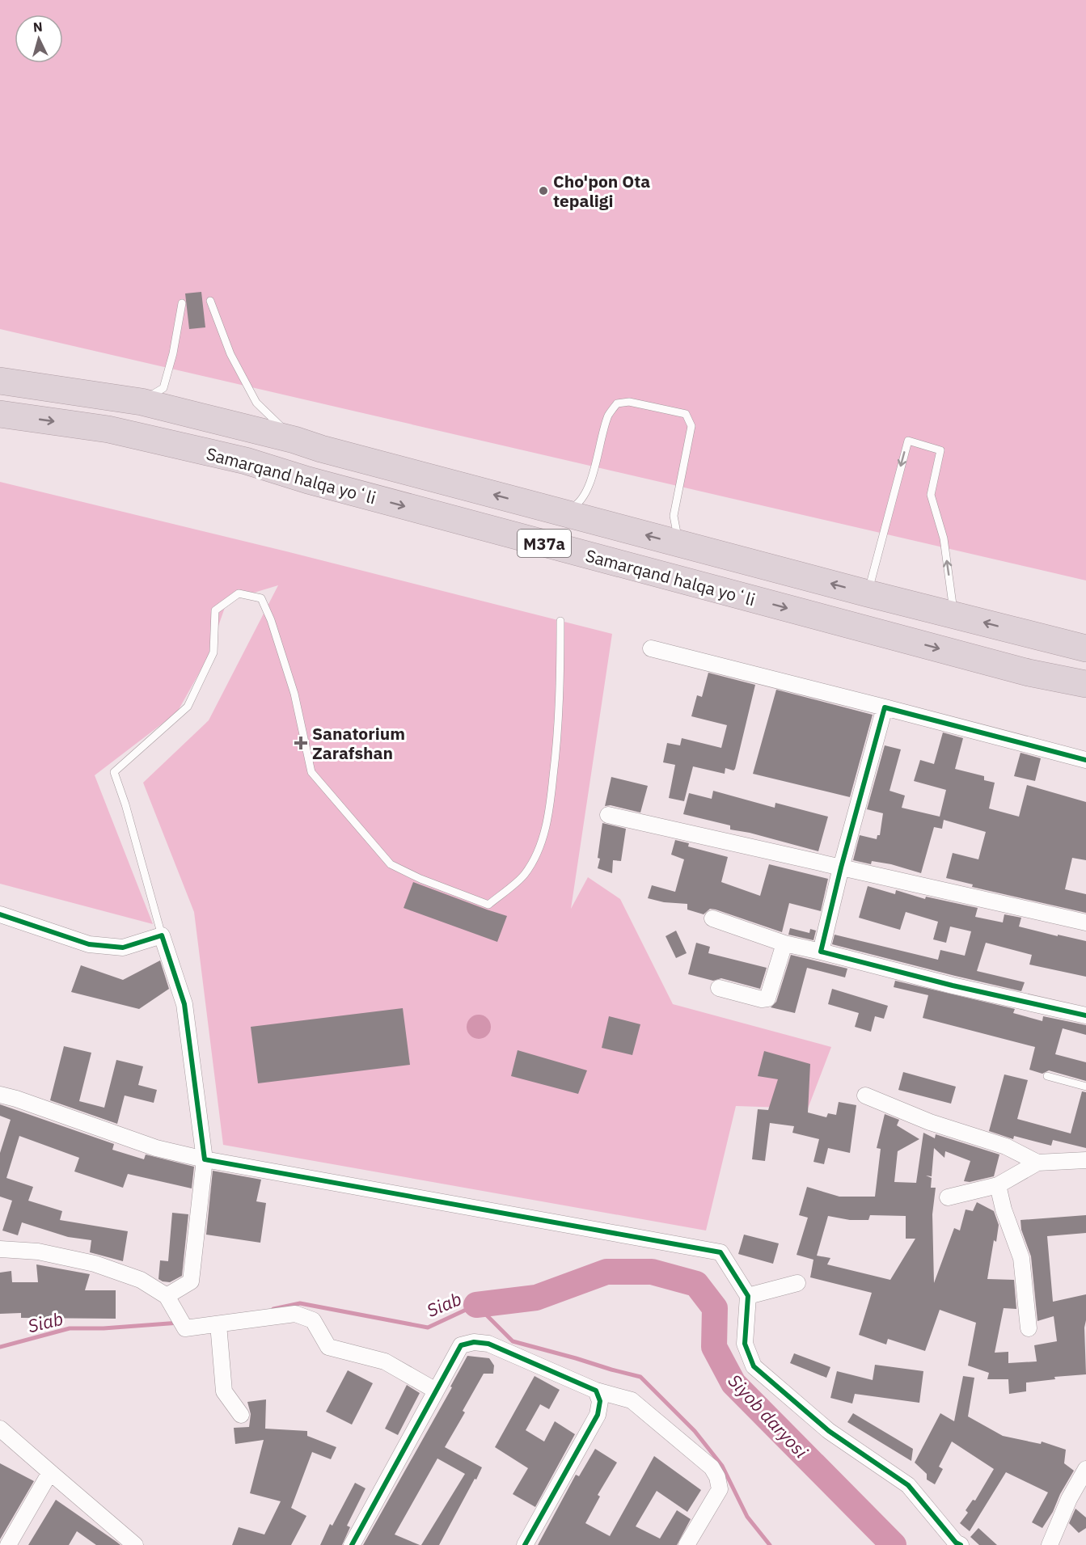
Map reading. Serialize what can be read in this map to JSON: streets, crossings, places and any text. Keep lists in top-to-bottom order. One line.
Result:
{"streets":{"highway":["Samarqand halqa yoʻli","M37a"]},"water":["Siab","Siyob daryosi"],"places":{"other":["Cho'pon Ota tepaligi"],"health":["Sanatorium Zarafshan"]},"north":"top"}
